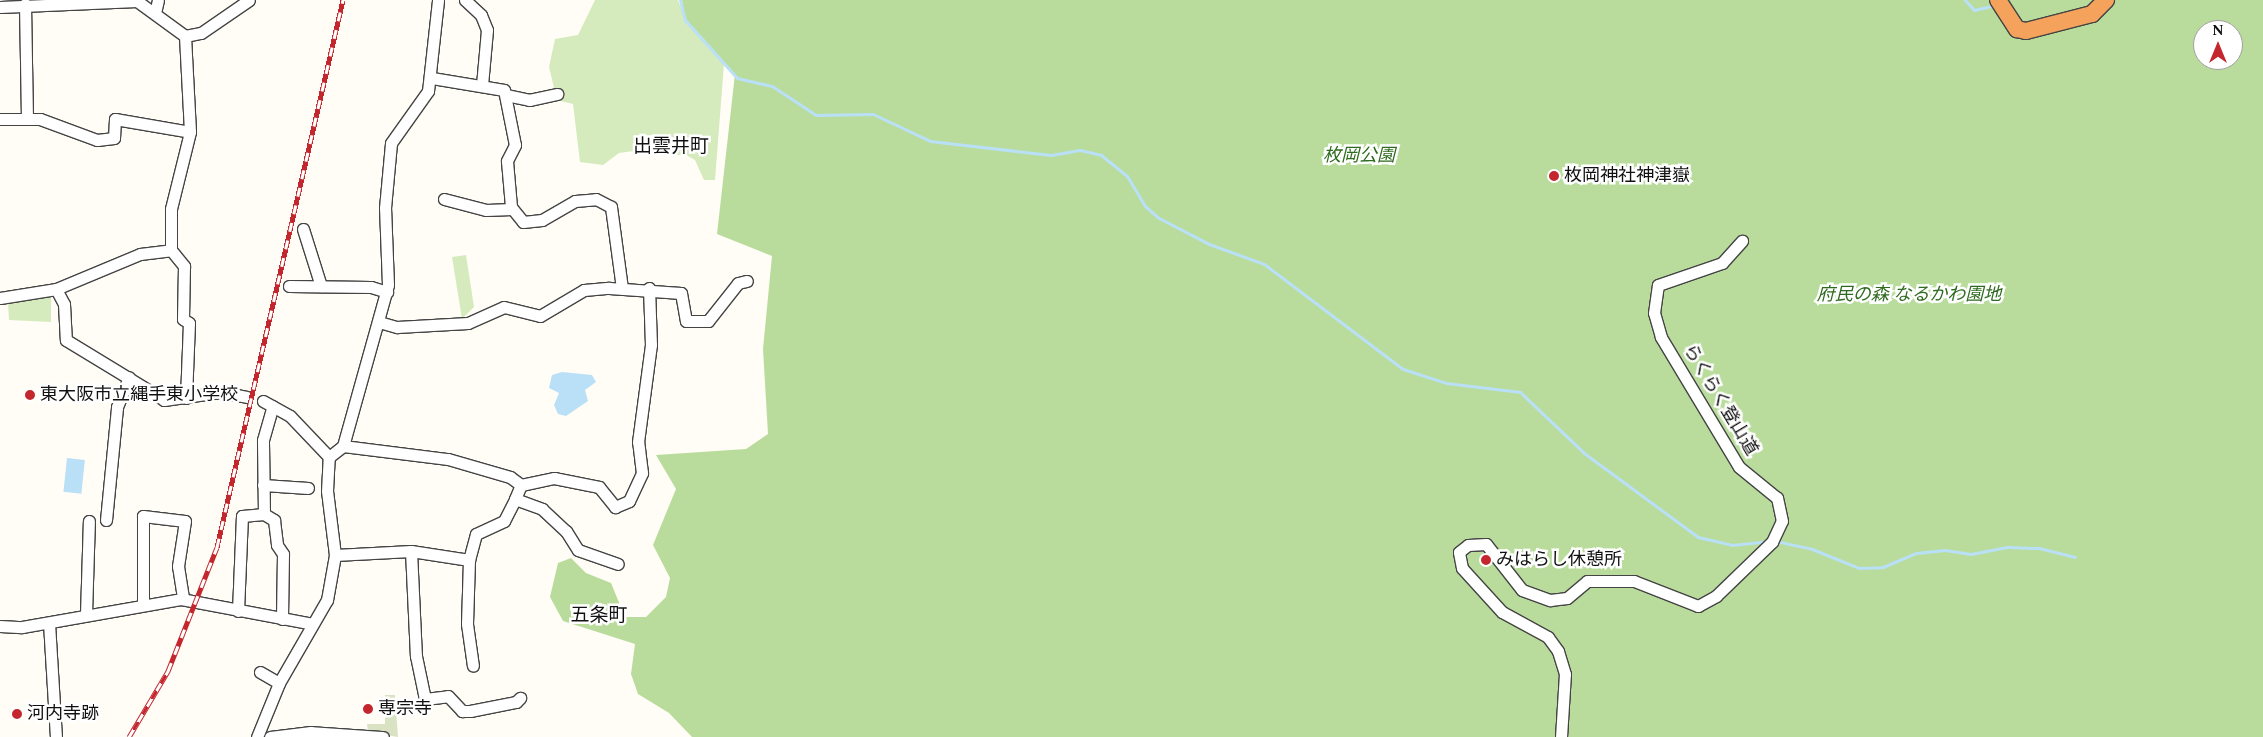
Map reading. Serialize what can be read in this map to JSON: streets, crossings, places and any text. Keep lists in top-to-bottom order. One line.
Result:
{"streets":{"street":["らくらく登山道"]},"districts":["出雲井町","五条町"],"parks":["枚岡公園","府民の森 なるかわ園地"],"places":["枚岡神社神津嶽","東大阪市立縄手東小学校","みはらし休憩所","専宗寺","河内寺跡"],"north":"top"}
